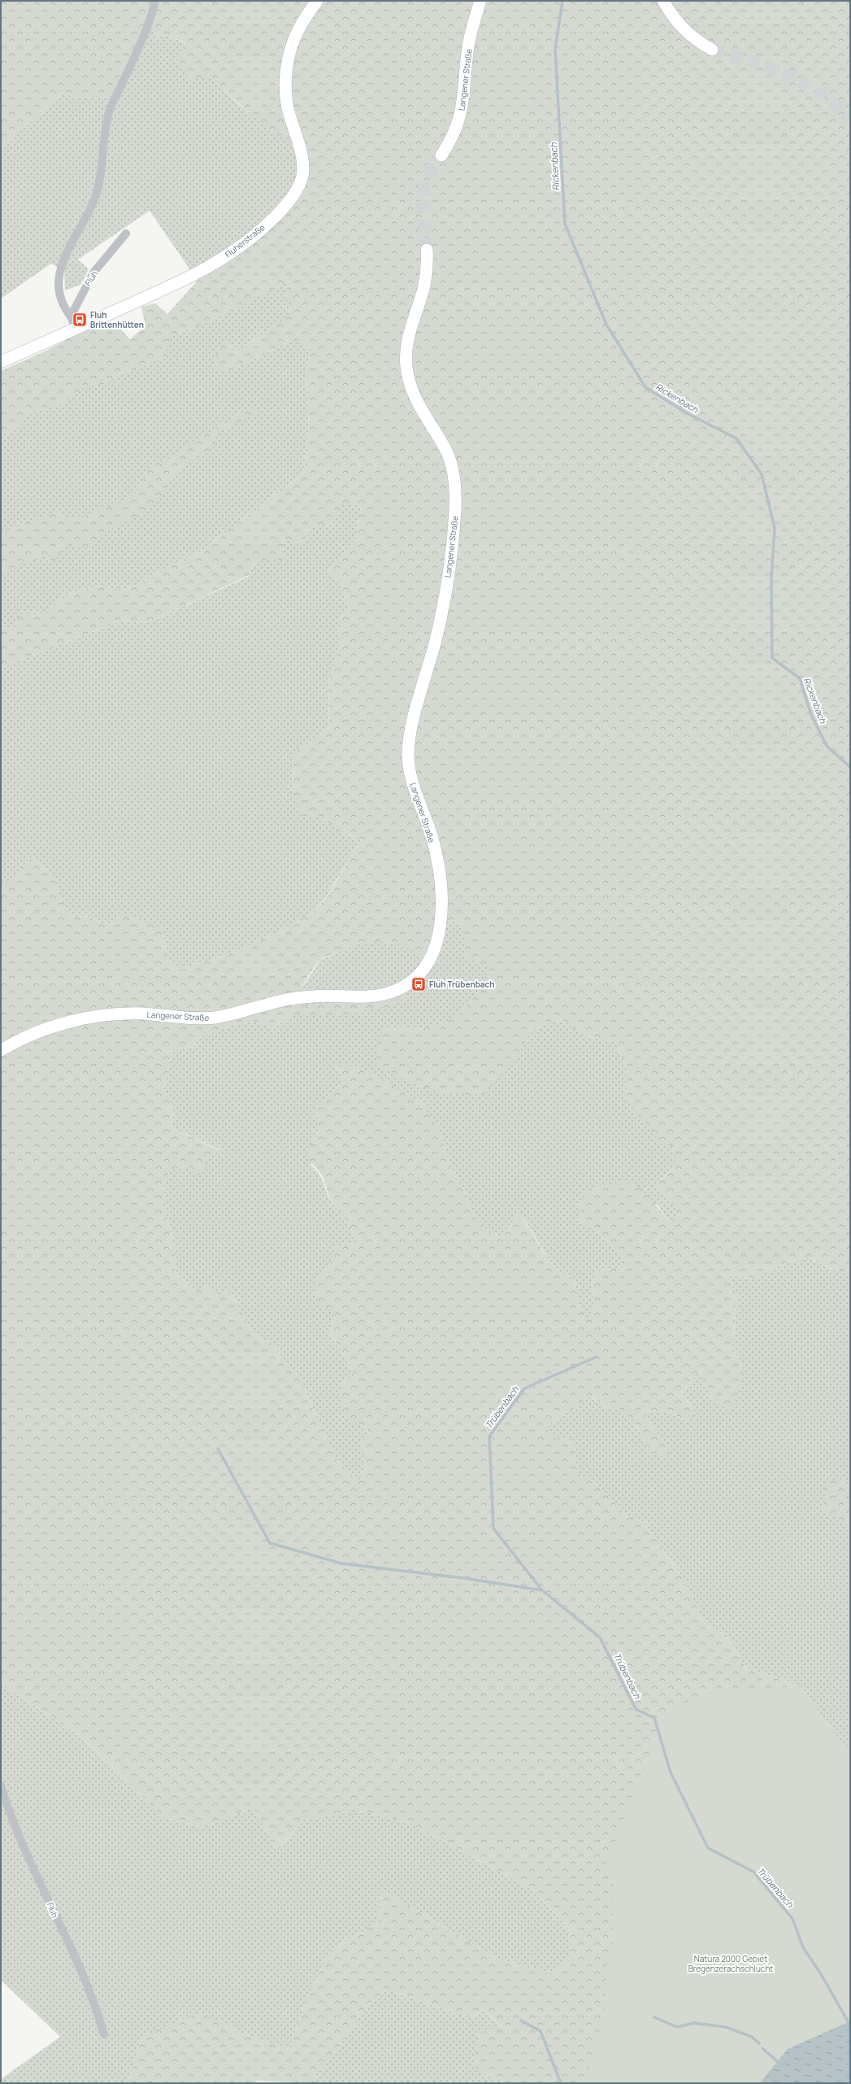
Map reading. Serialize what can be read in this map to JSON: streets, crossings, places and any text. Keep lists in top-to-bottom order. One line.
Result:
{"streets":{"main road":["Langener Straße","Fluherstraße"],"street":["Fluh"]},"water":["Rickenbach","Trübenbach"],"parks":["Natura 2000 Gebiet Bregenzerachschlucht"],"places":{"bus stop":["Fluh Brittenhütten","Fluh Trübenbach"]}}
